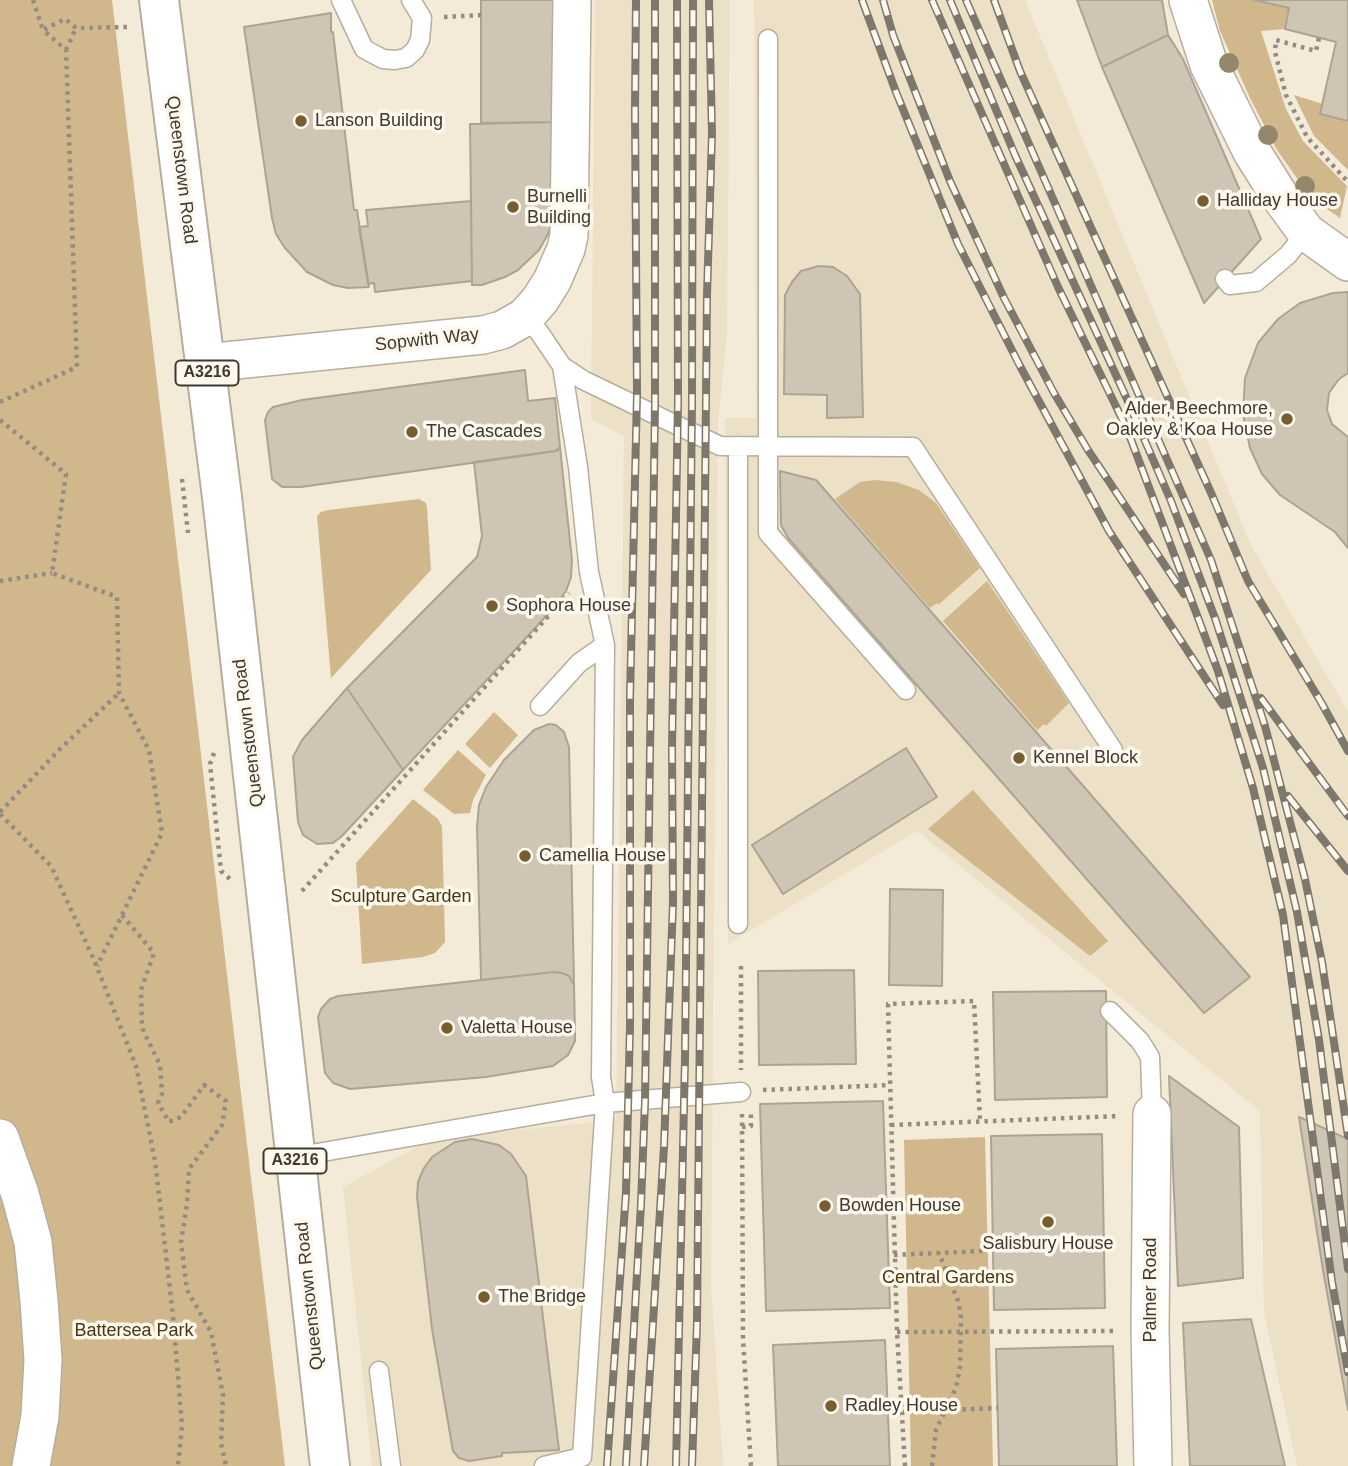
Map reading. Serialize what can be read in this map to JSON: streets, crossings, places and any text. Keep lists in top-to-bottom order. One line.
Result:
{"streets":{"main road":["Queenstown Road","A3216"],"street":["Sopwith Way","Palmer Road"]},"crossings":[["Queenstown Road","Sopwith Way"]],"parks":["Sculpture Garden","Central Gardens","Battersea Park"],"places":["Lanson Building","Halliday House","Burnelli Building","Alder, Beechmore, Oakley & Koa House","The Cascades","Sophora House","Kennel Block","Camellia House","Valetta House","Bowden House","Salisbury House","The Bridge","Radley House"]}
